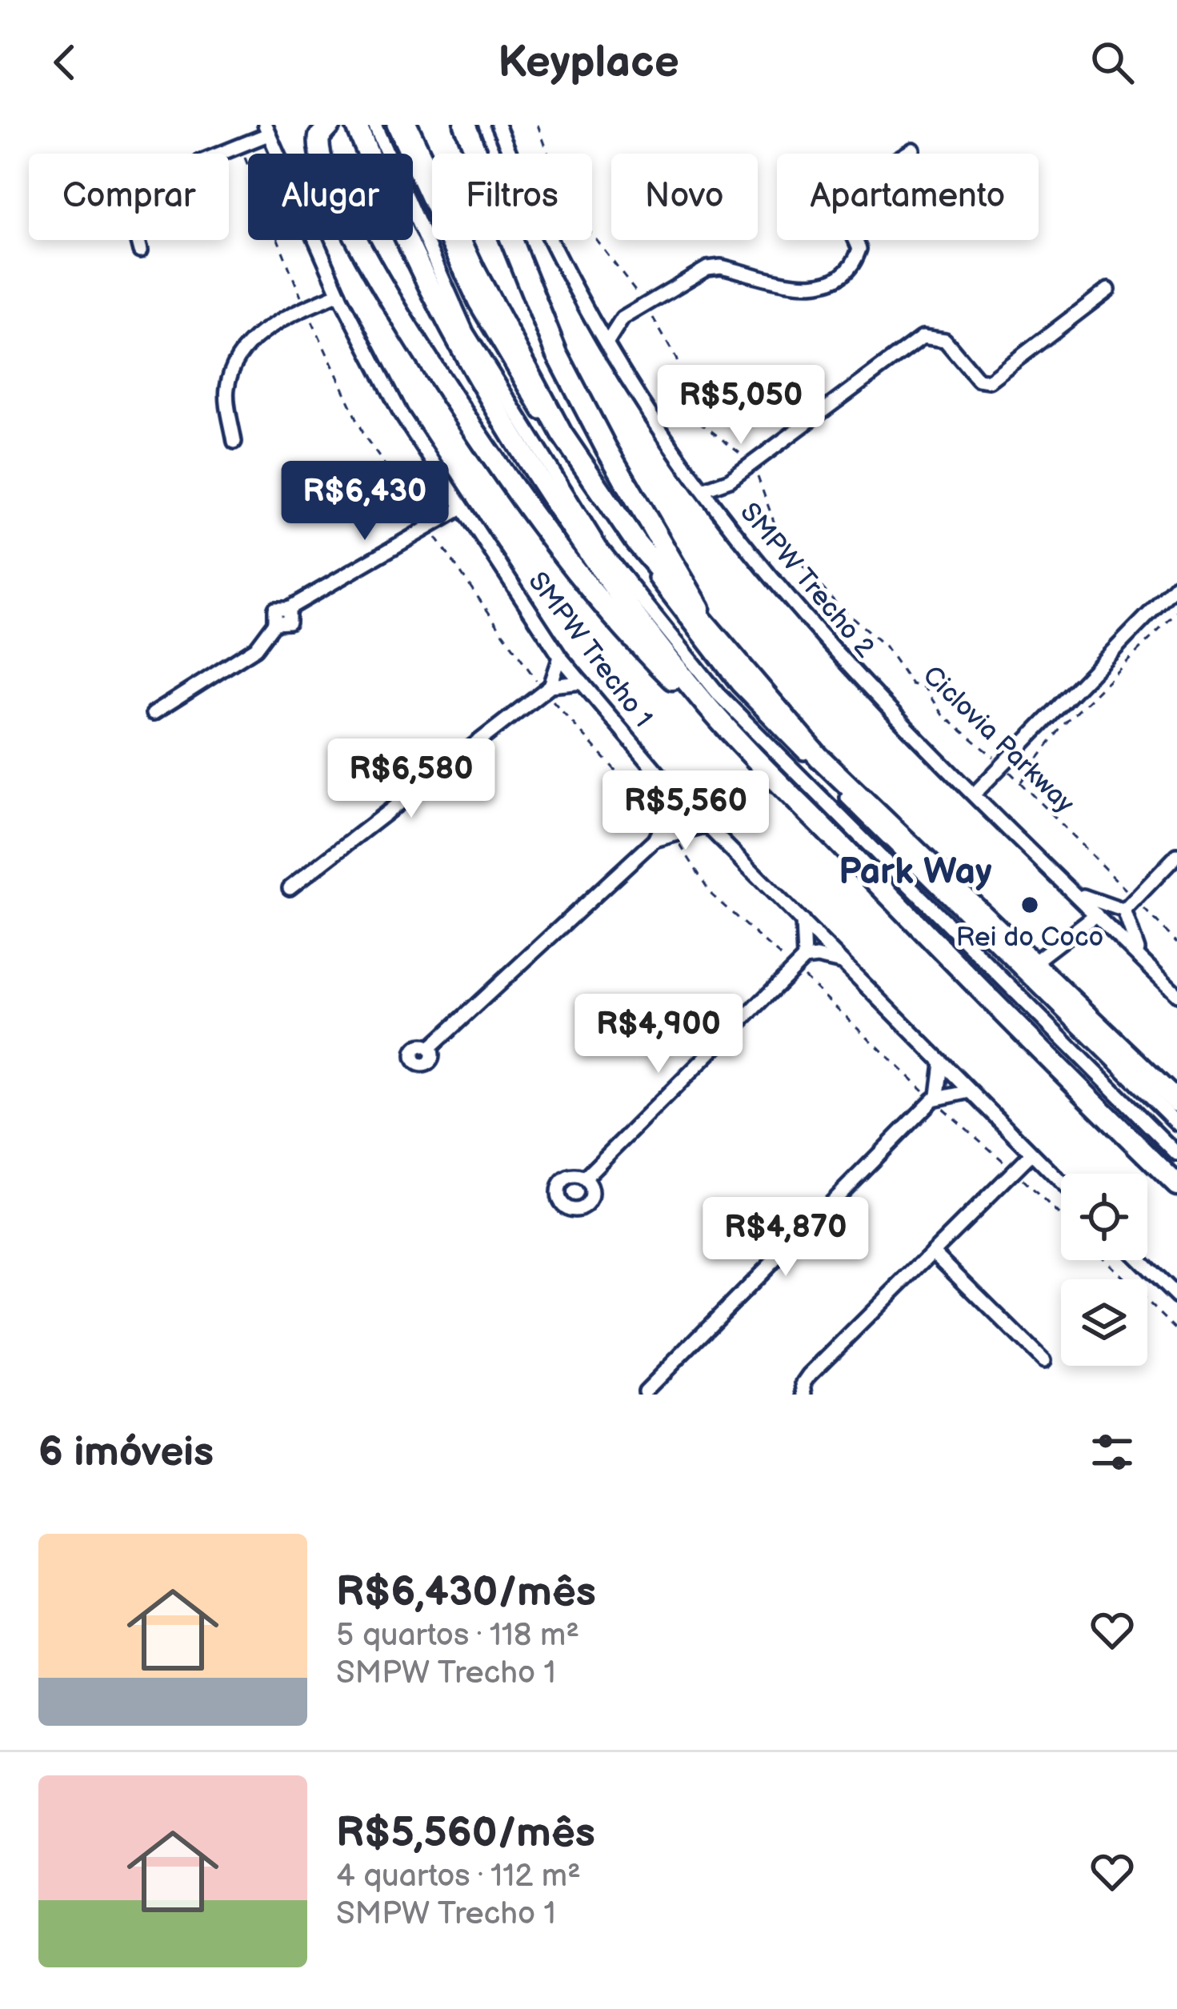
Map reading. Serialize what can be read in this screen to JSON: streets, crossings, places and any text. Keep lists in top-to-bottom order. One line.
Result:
{"streets":{"street":["SMPW Trecho 2","SMPW Trecho 1"],"path":["Ciclovia Parkway"]},"districts":["Park Way"],"places":["Rei do Coco"],"page":{"header":"Keyplace","chip":["Comprar","Alugar","Filtros","Novo","Apartamento"],"price":["R$5,050","R$6,430","R$6,580","R$5,560","R$4,900","R$4,870"],"heading":"6 imóveis","list":[{"name":"R$6,430/mês","note":"5 quartos · 118 m² · SMPW Trecho 1"},{"name":"R$5,560/mês","note":"4 quartos · 112 m² · SMPW Trecho 1"}]}}
